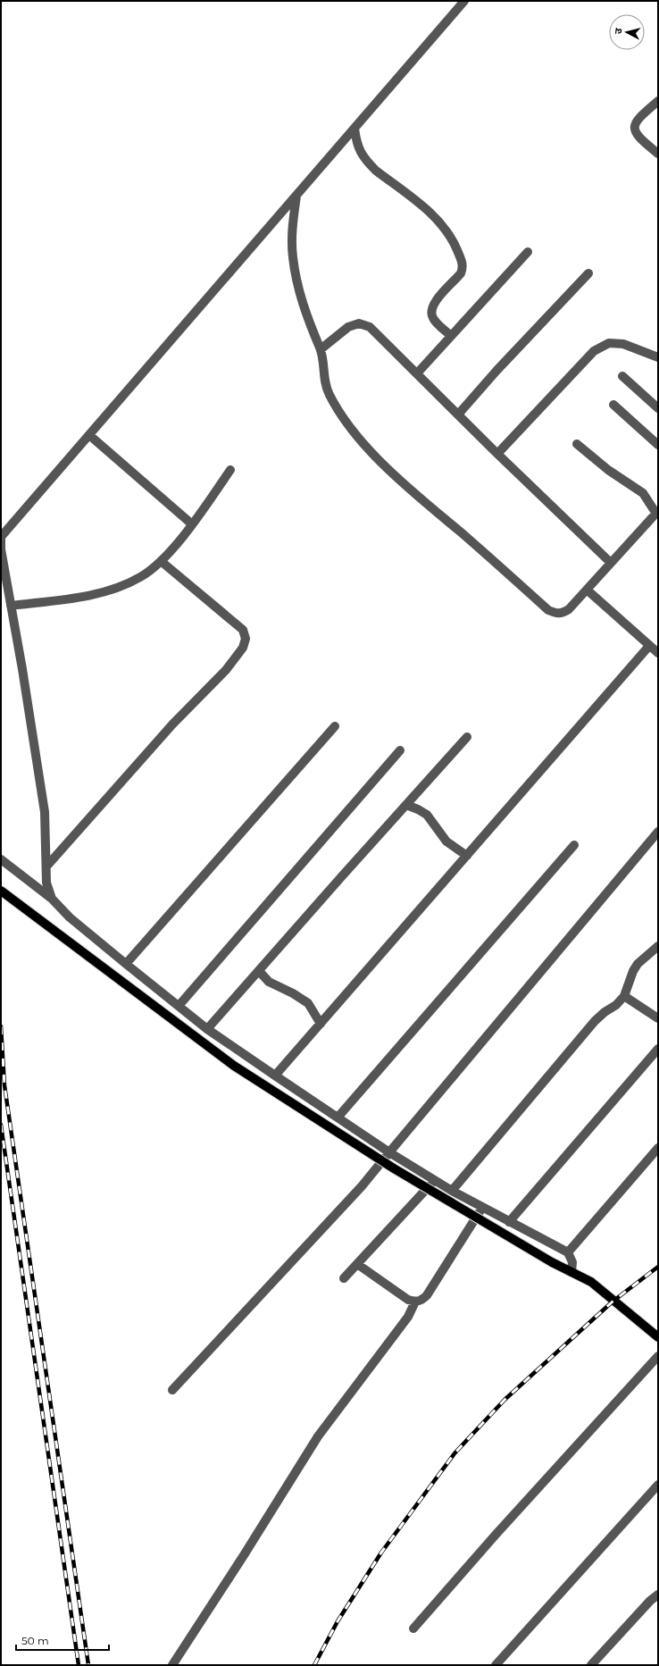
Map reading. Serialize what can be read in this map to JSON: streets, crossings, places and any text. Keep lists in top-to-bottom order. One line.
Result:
{"scale_bar":"50 m","north":"left"}
